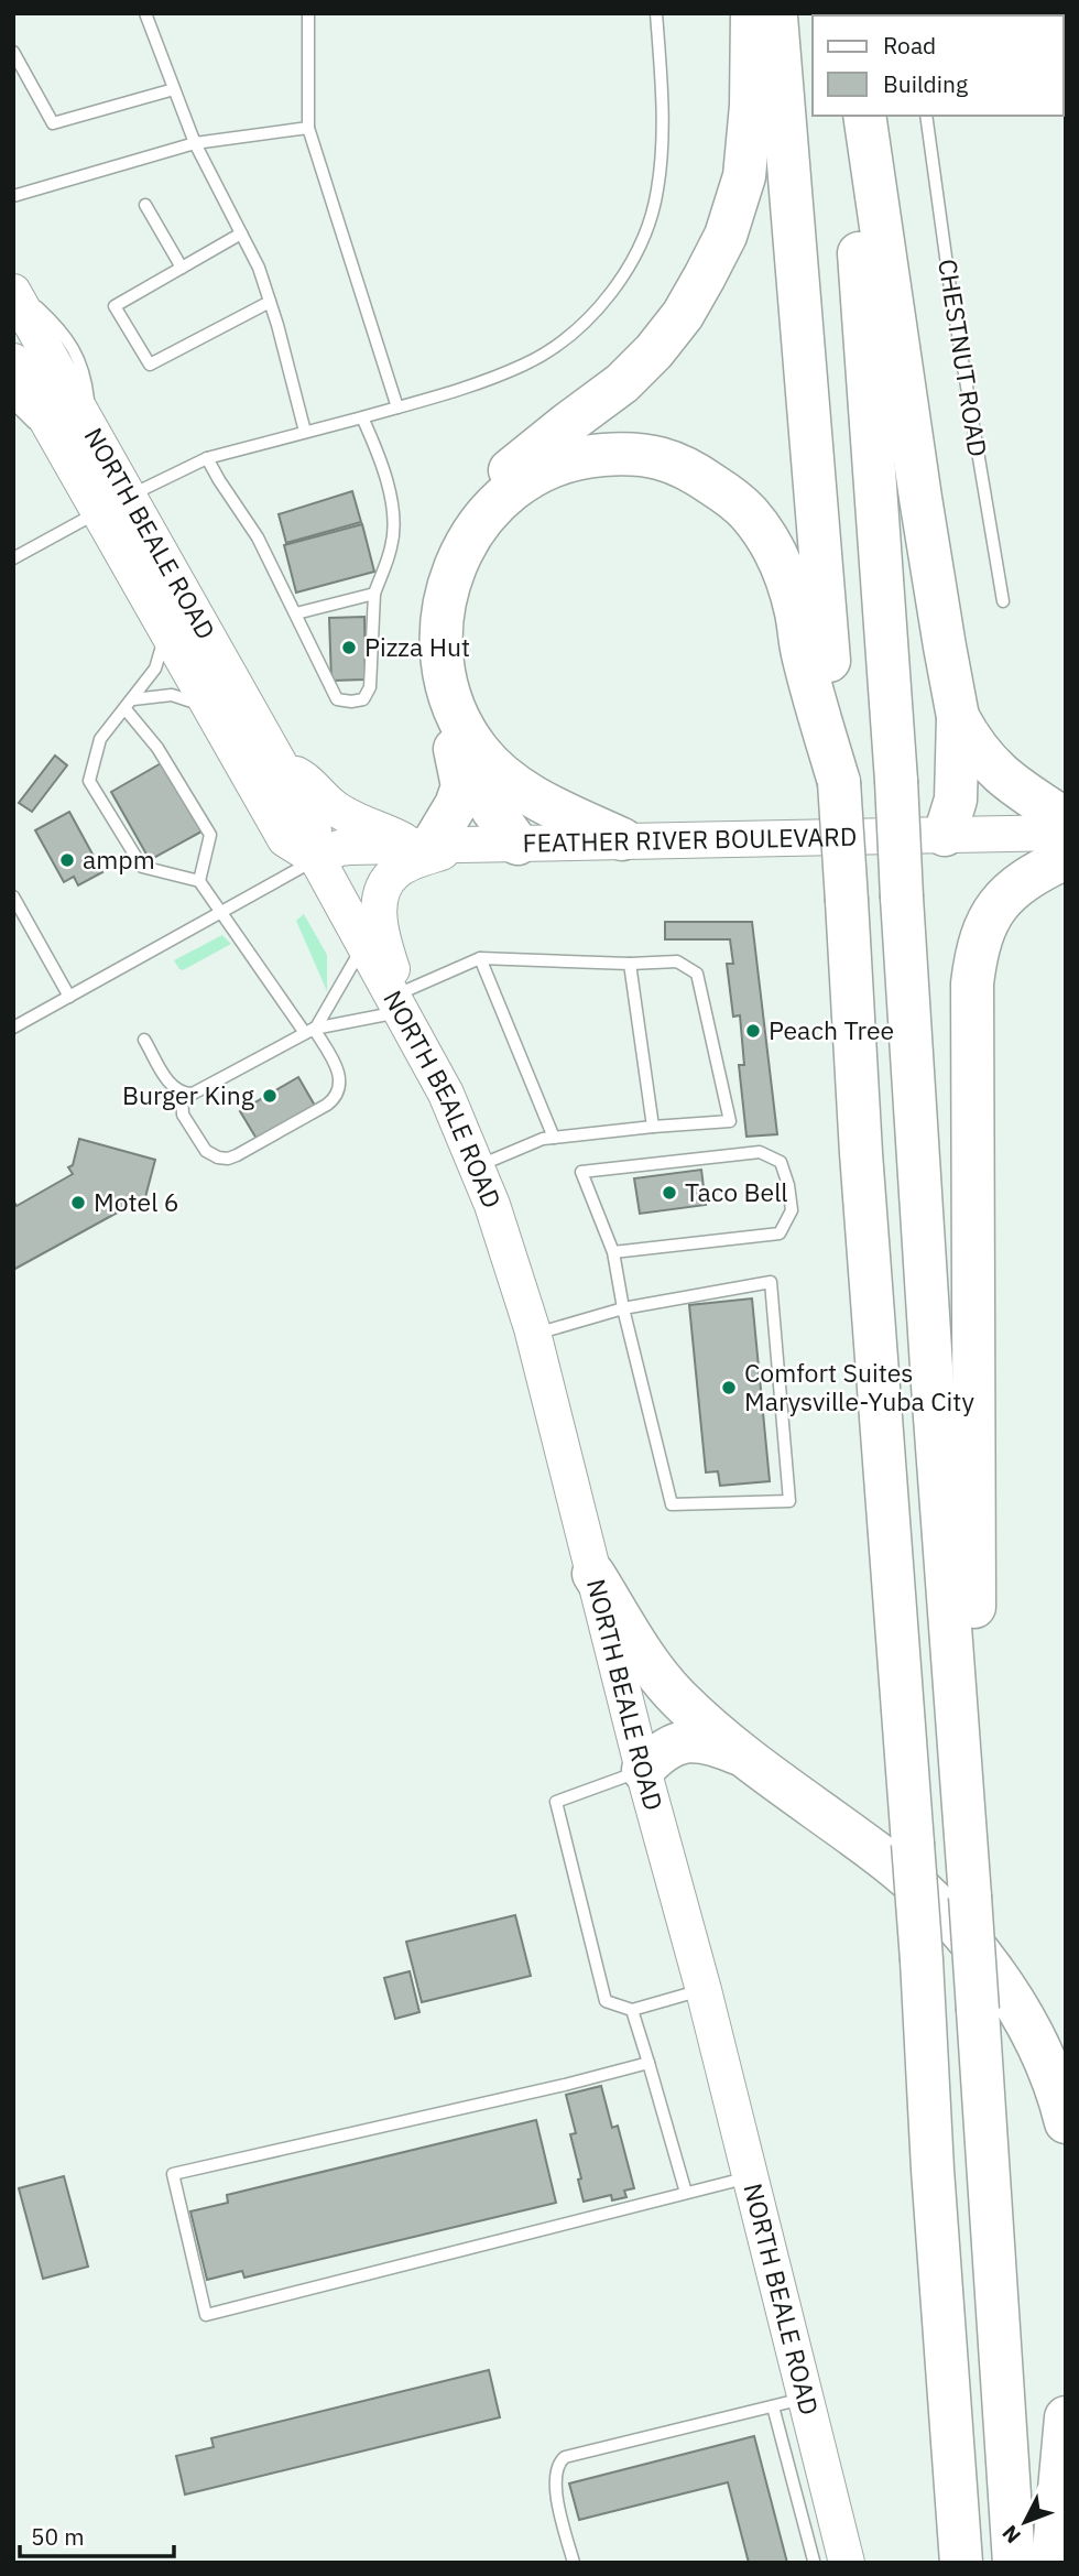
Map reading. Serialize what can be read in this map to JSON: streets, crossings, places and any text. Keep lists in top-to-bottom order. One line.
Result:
{"streets":{"main road":["NORTH BEALE ROAD","FEATHER RIVER BOULEVARD"],"lane":["CHESTNUT ROAD"]},"crossings":[["NORTH BEALE ROAD","FEATHER RIVER BOULEVARD"]],"places":["Pizza Hut","ampm","Peach Tree","Burger King","Taco Bell","Motel 6","Comfort Suites Marysville-Yuba City"],"legend":["Road","Building"],"scale_bar":"50 m","north":"bottom left"}
